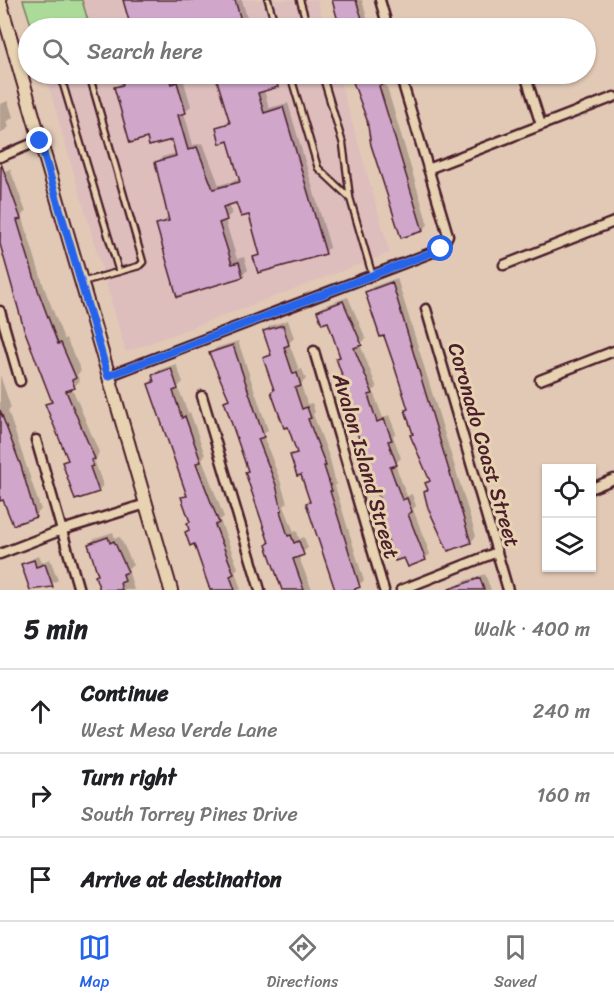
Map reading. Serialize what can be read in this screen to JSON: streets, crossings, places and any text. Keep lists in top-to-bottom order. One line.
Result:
{"streets":{"street":["Coronado Coast Street","Avalon Island Street"]},"page":{"search":"Search here","heading":["5 min","Walk · 400 m"],"list":[["Continue","West Mesa Verde Lane","240 m"],["Turn right","South Torrey Pines Drive","160 m"],"Arrive at destination"],"nav":["Map","Directions","Saved"]}}
